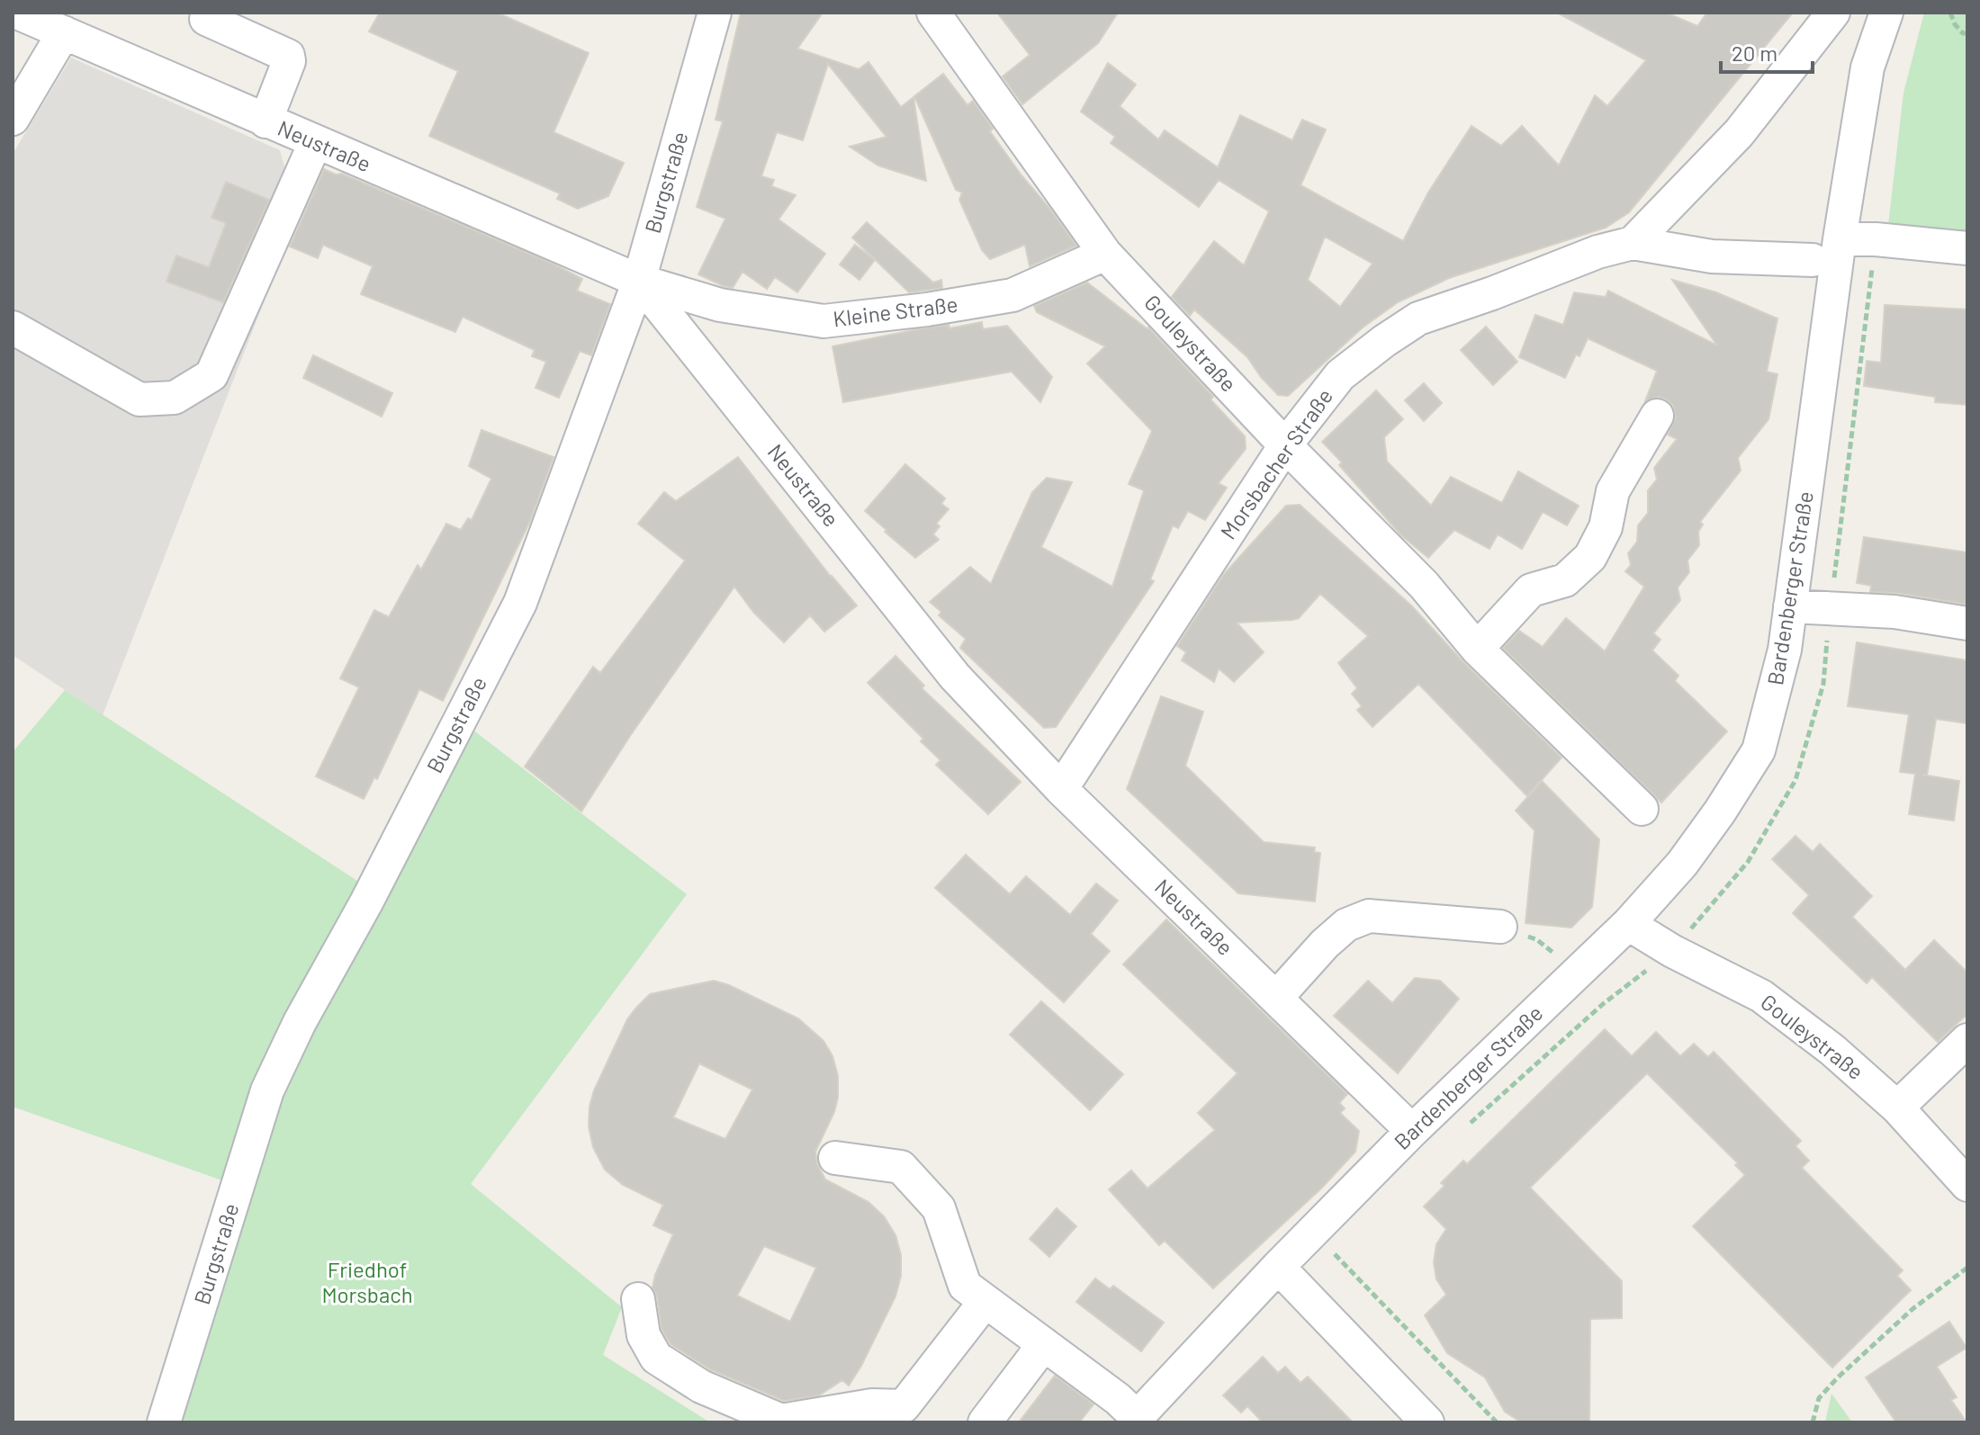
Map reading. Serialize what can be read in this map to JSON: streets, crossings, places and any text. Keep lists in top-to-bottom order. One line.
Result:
{"streets":{"street":["Neustraße","Burgstraße","Kleine Straße","Gouleystraße","Morsbacher Straße","Bardenberger Straße"]},"crossings":[["Neustraße","Burgstraße"],["Neustraße","Kleine Straße"],["Neustraße","Morsbacher Straße"],["Neustraße","Bardenberger Straße"],["Burgstraße","Kleine Straße"],["Kleine Straße","Gouleystraße"],["Gouleystraße","Morsbacher Straße"],["Gouleystraße","Bardenberger Straße"]],"parks":["Friedhof Morsbach"],"scale_bar":"20 m"}
